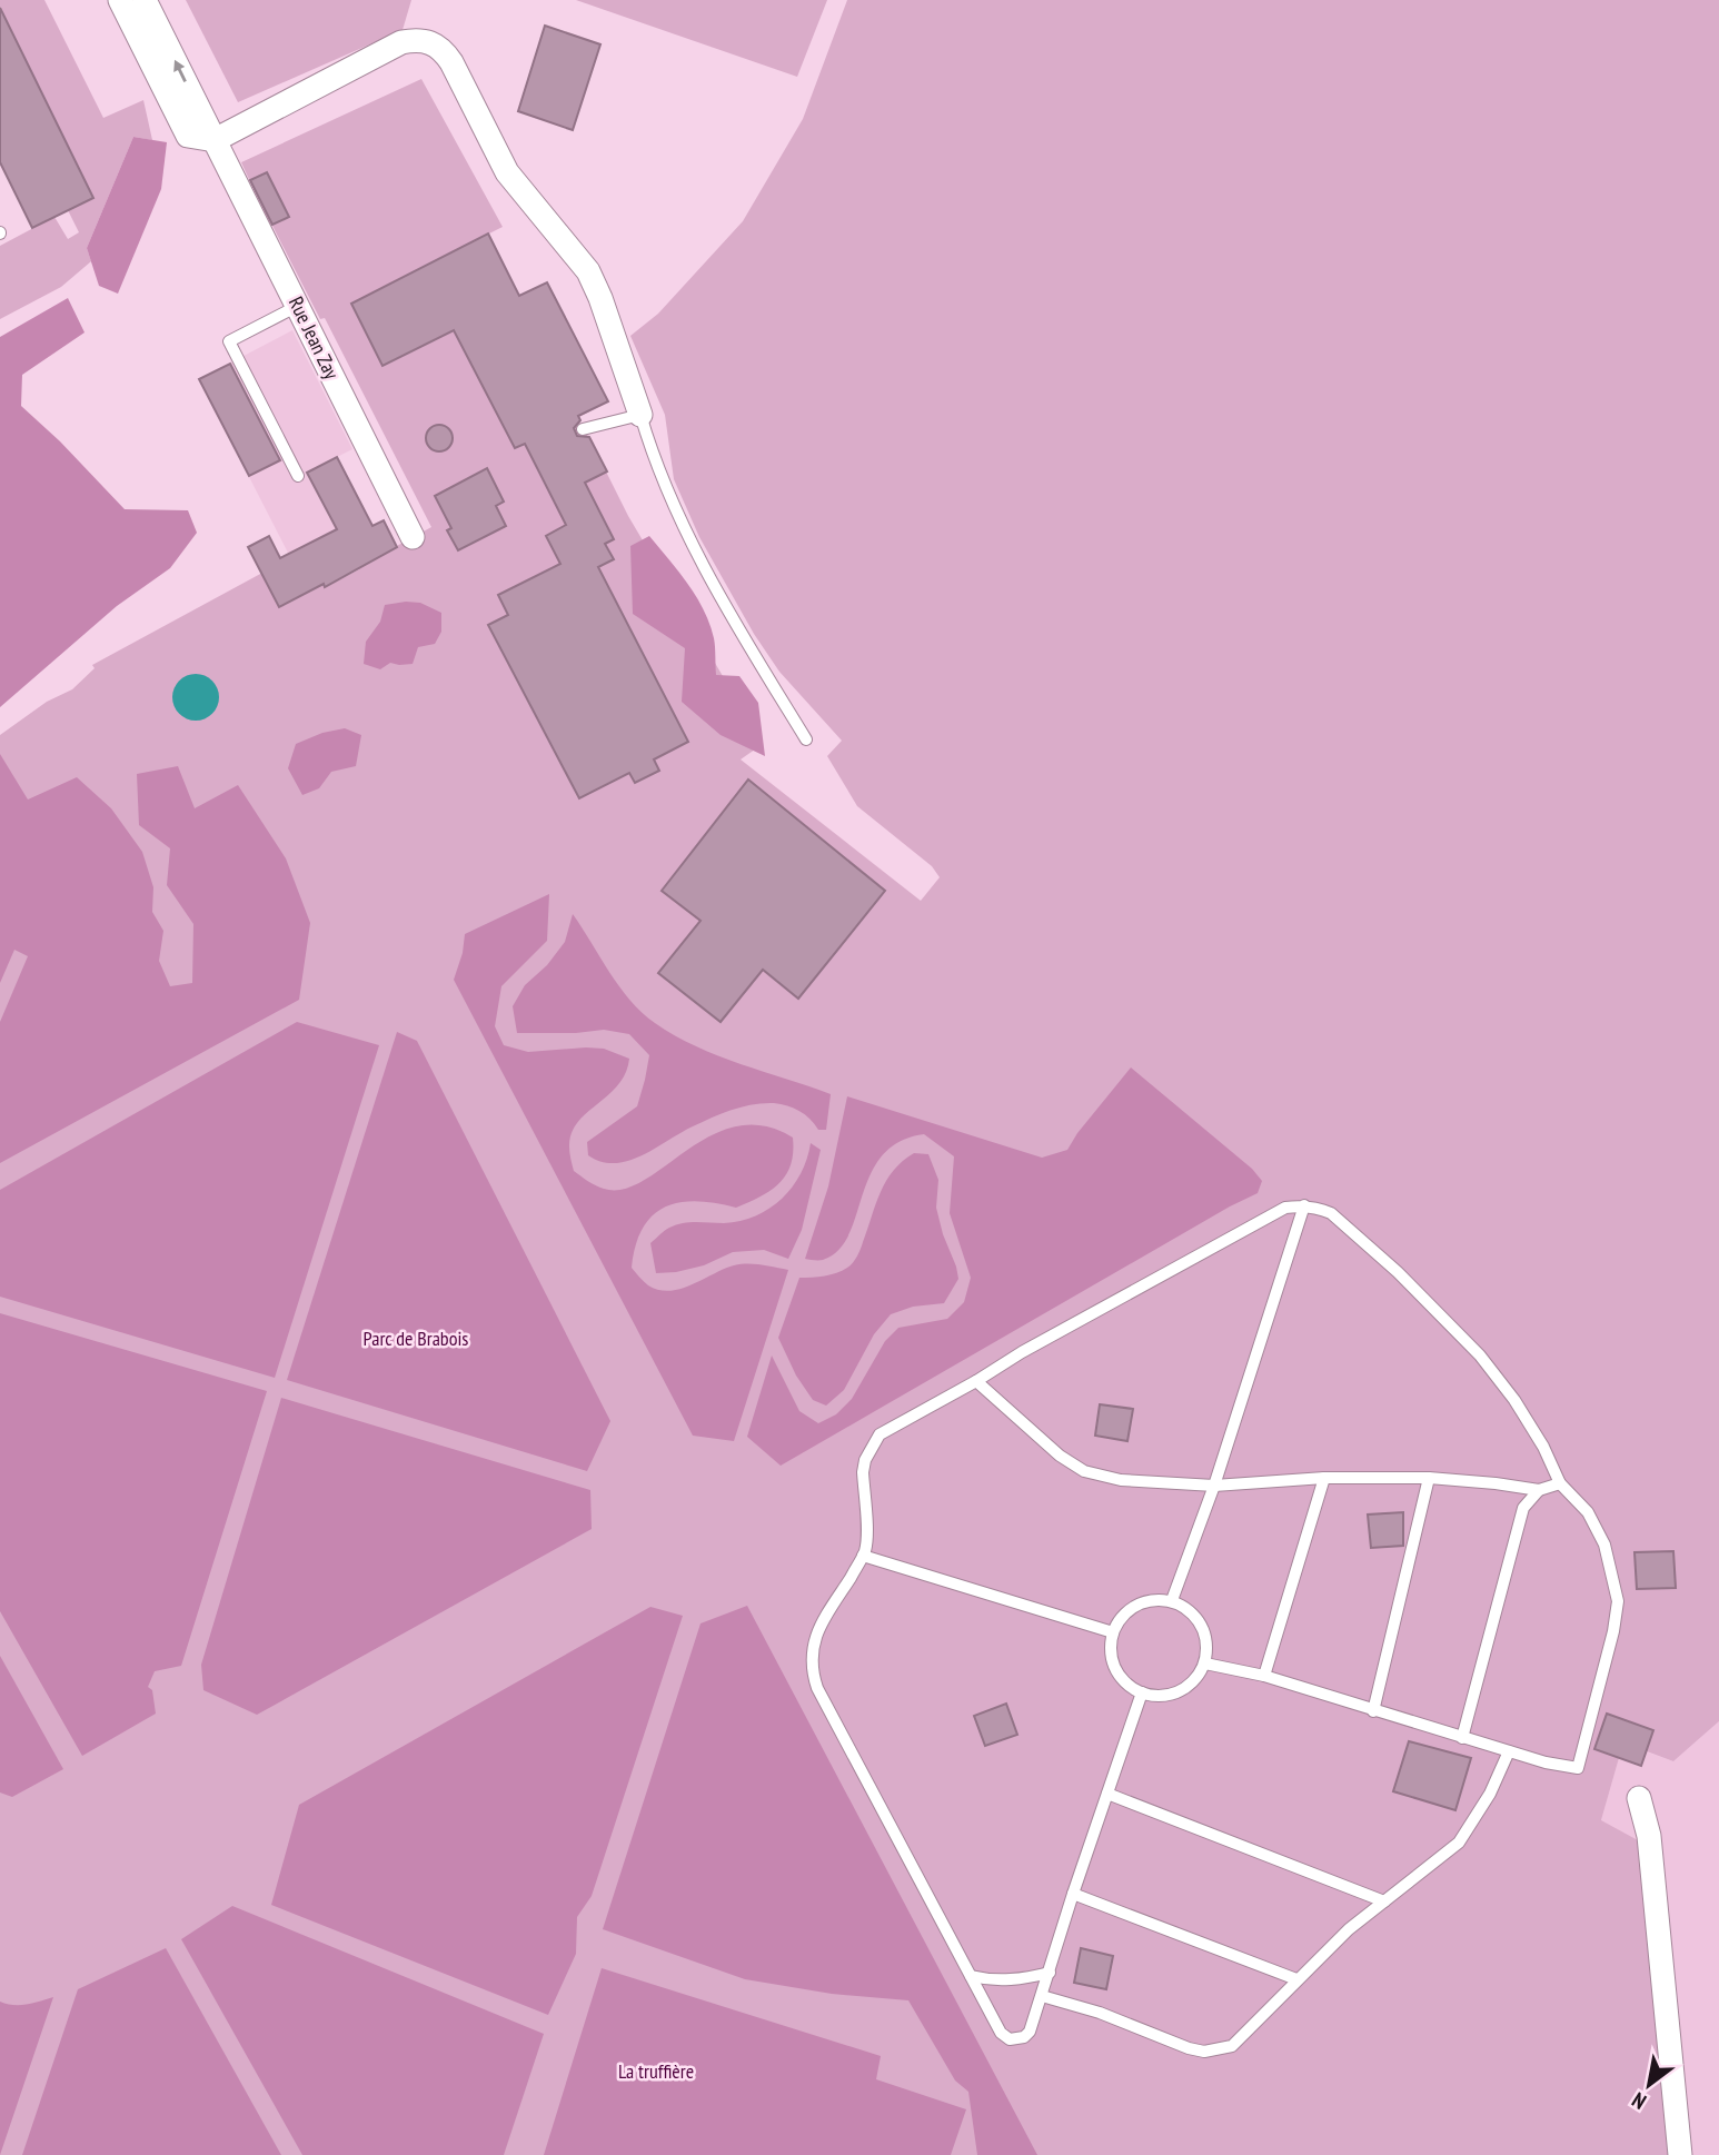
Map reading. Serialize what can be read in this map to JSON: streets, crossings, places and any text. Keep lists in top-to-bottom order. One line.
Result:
{"streets":{"street":["Rue Jean Zay"]},"parks":["Parc de Brabois","La truffière"],"north":"bottom left"}
